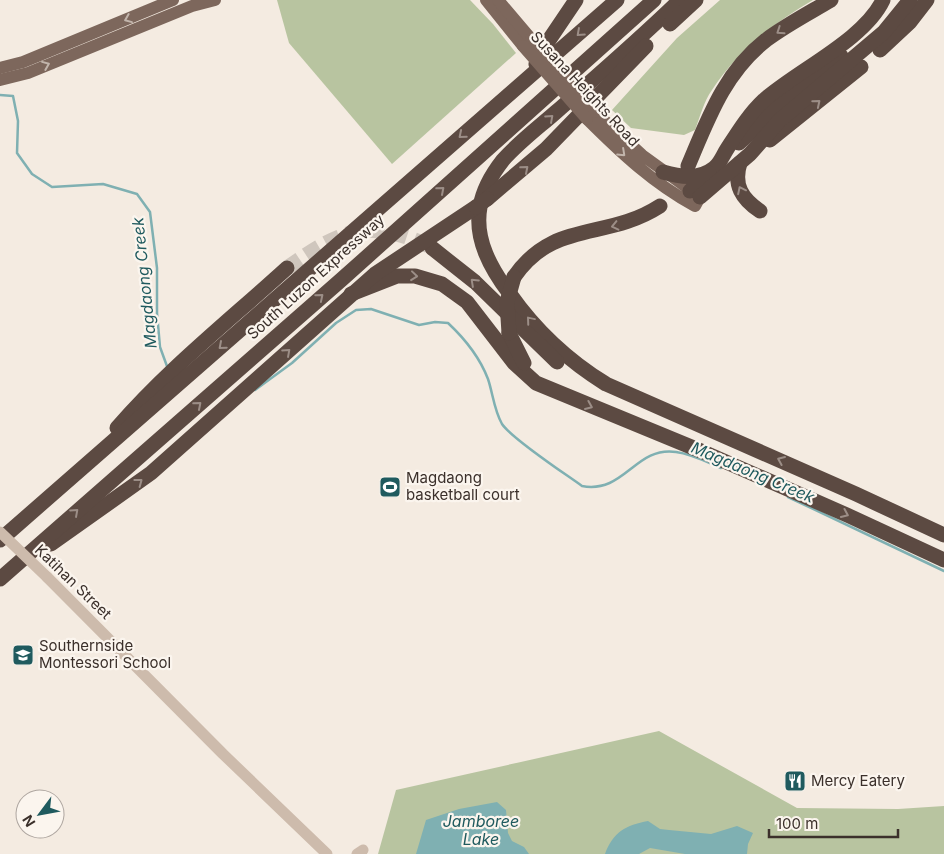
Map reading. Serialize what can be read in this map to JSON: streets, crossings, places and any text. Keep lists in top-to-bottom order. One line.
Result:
{"streets":{"highway":["South Luzon Expressway"],"main road":["Susana Heights Road"],"street":["Katihan Street"]},"water":["Magdaong Creek","Jamboree Lake"],"places":{"sports":["Magdaong basketball court"],"school or university":["Southernside Montessori School"],"restaurant":["Mercy Eatery"]},"scale_bar":"100 m","north":"bottom left"}
